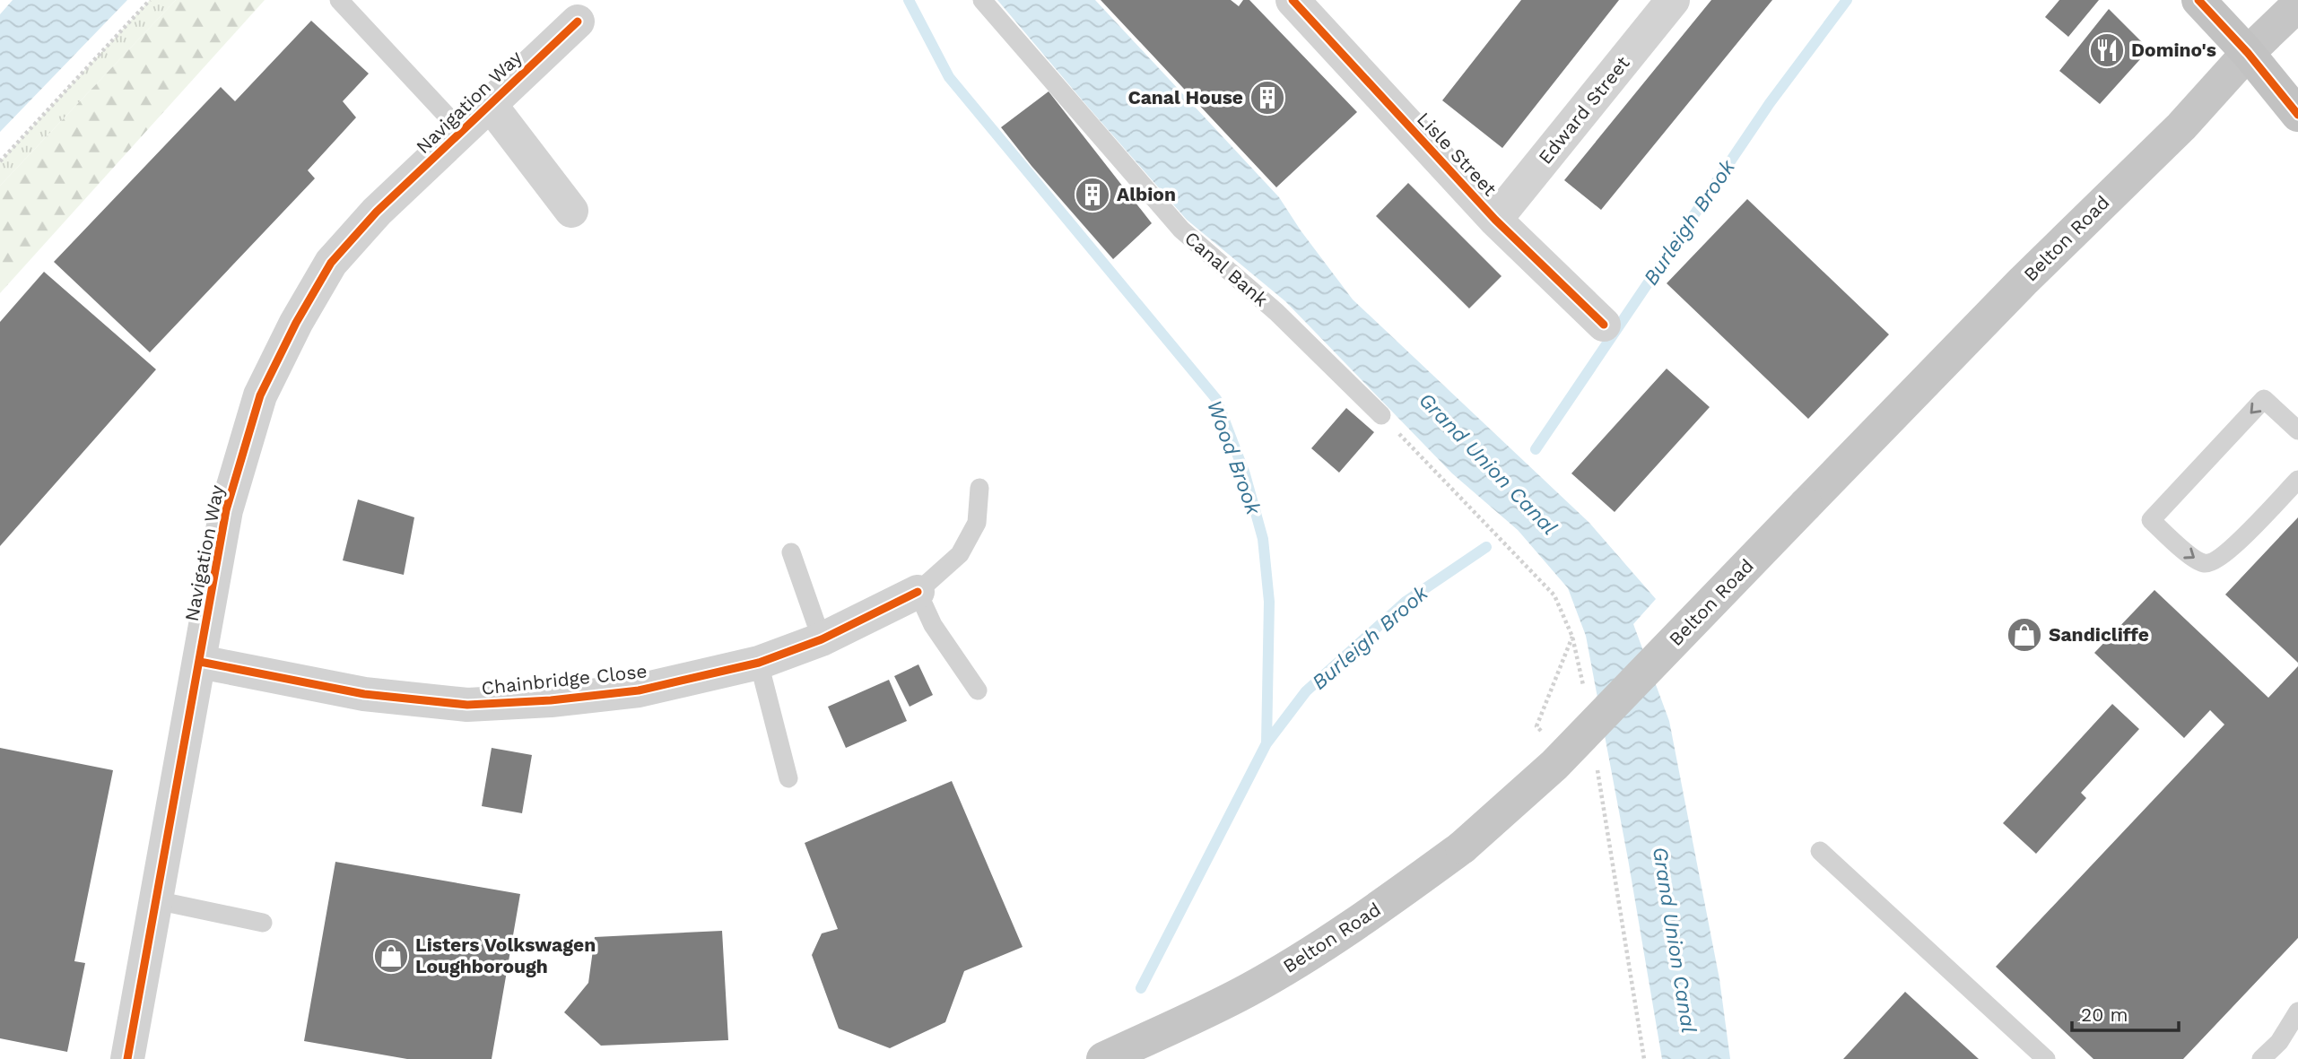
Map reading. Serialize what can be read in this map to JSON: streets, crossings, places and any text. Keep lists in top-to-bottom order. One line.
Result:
{"streets":{"main road":["Belton Road"],"street":["Navigation Way","Edward Street","Lisle Street","Chainbridge Close"],"lane":["Canal Bank"]},"crossings":[["Navigation Way","Chainbridge Close"],["Edward Street","Lisle Street"]],"water":["Burleigh Brook","Wood Brook","Grand Union Canal"],"places":{"restaurant":["Domino's"],"building":["Canal House","Albion"],"shop":["Sandicliffe","Listers Volkswagen Loughborough"]},"scale_bar":"20 m"}
